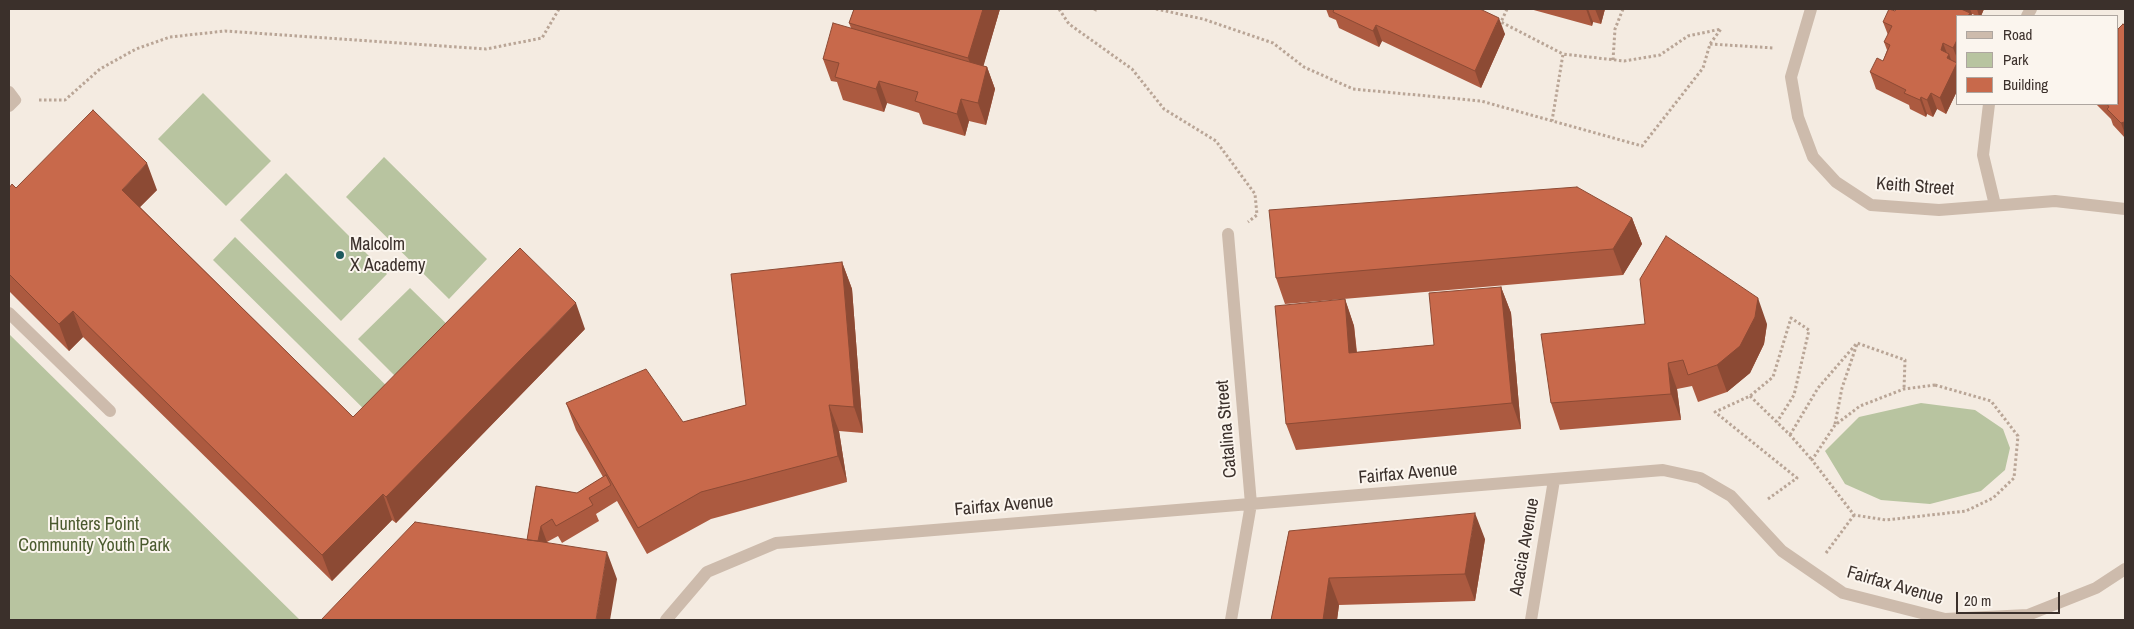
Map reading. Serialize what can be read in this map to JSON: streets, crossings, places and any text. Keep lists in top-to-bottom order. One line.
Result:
{"streets":{"street":["Keith Street","Catalina Street","Fairfax Avenue","Acacia Avenue"]},"crossings":[["Catalina Street","Fairfax Avenue"],["Fairfax Avenue","Acacia Avenue"]],"parks":["Hunters Point Community Youth Park"],"places":["Malcolm X Academy"],"legend":["Road","Park","Building"],"scale_bar":"20 m"}
